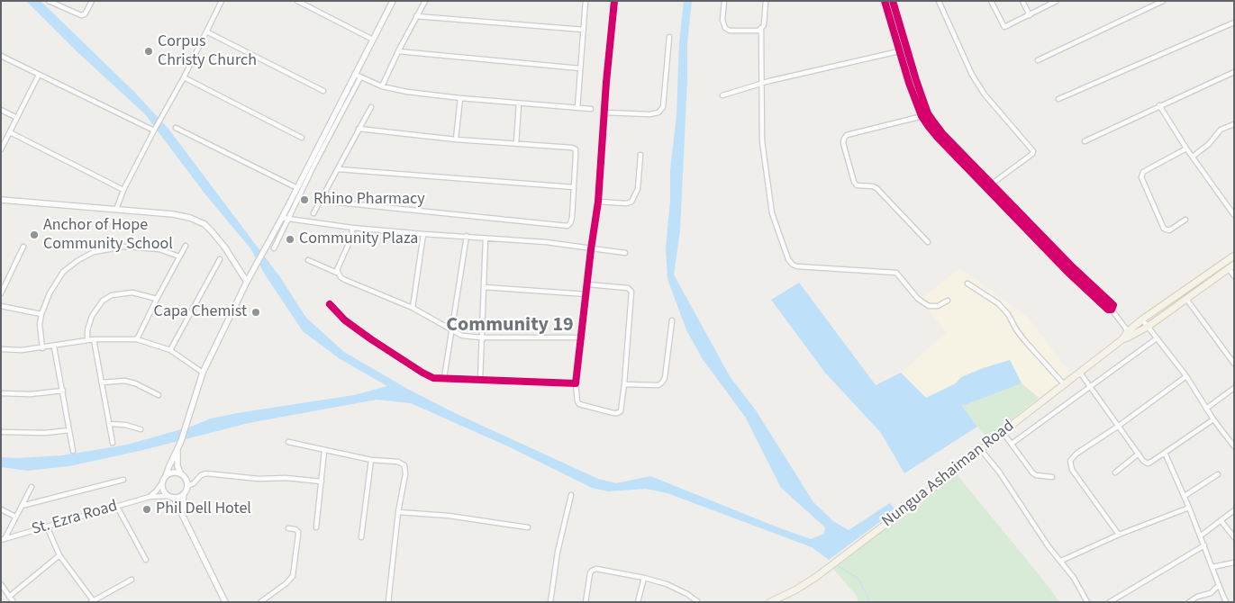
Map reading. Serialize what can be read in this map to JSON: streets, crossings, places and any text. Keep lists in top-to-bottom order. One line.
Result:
{"streets":{"main road":["Nungua Ashaiman Road"],"street":["St. Ezra Road"]},"districts":["Community 19"],"places":["Corpus Christy Church","Rhino Pharmacy","Anchor of Hope Community School","Community Plaza","Capa Chemist","Phil Dell Hotel"]}
